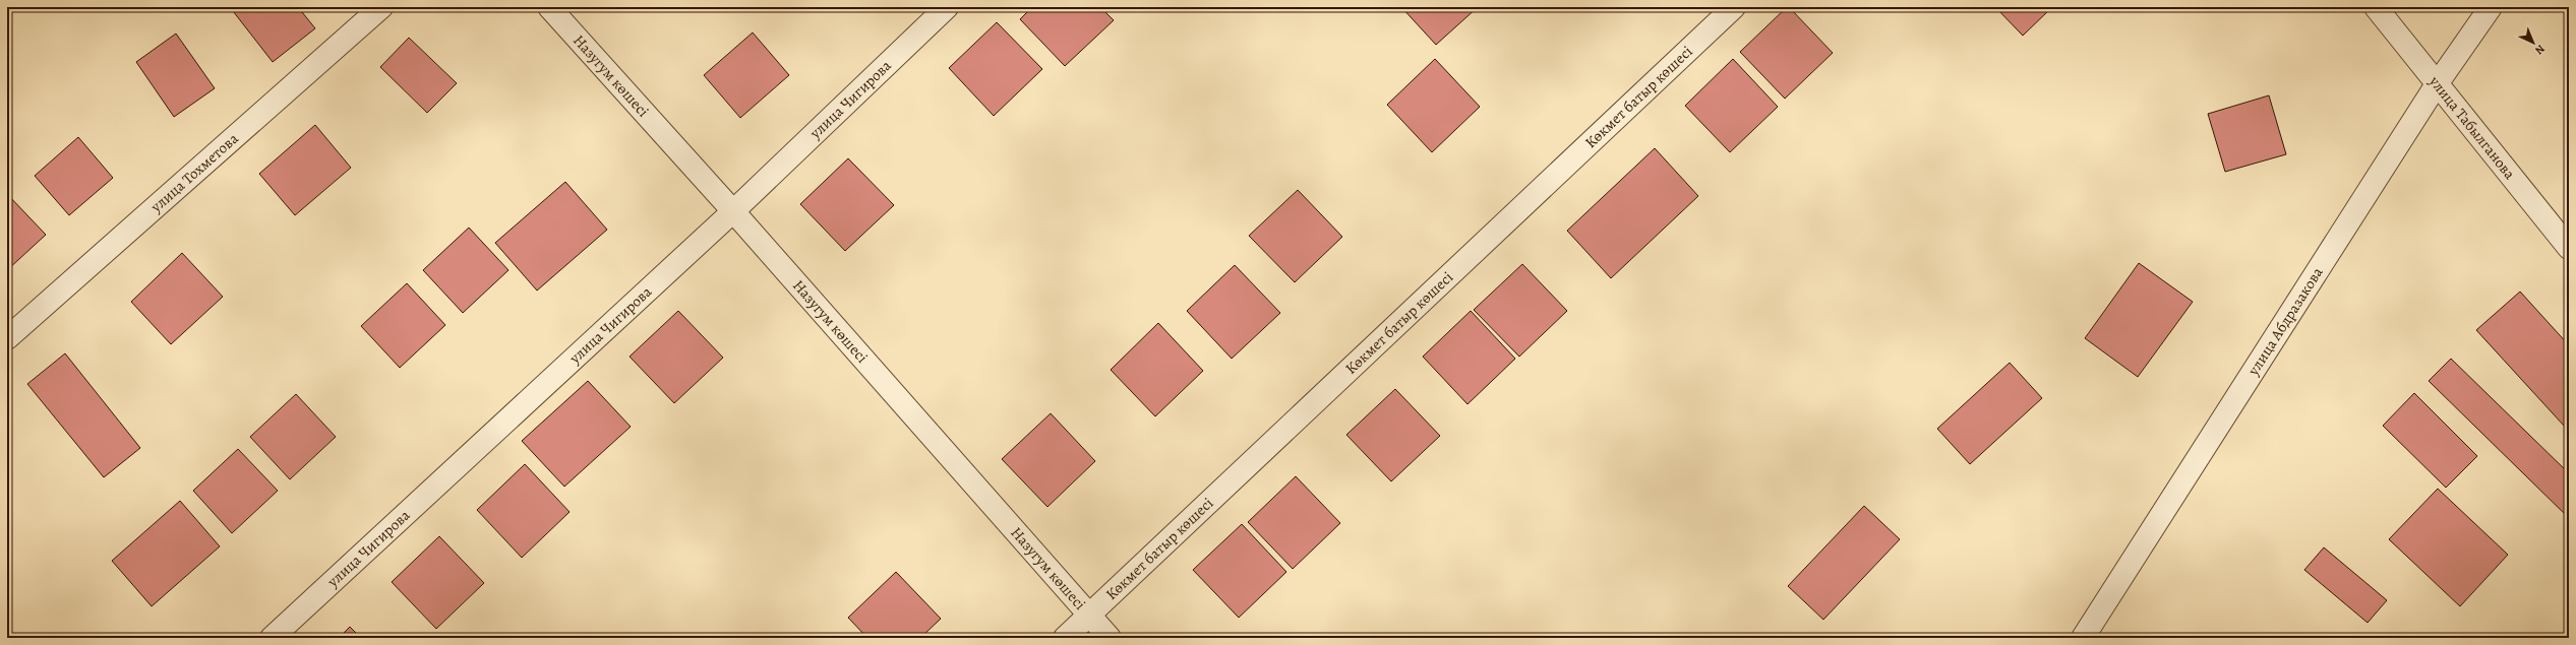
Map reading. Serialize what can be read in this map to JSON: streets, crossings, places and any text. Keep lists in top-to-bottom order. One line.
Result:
{"streets":{"street":["Назугум көшесі","Көкмет батыр көшесі","улица Чигирова","улица Табылганова","улица Тохметова","улица Абдразакова"]},"crossings":[["Назугум көшесі","Көкмет батыр көшесі"],["Назугум көшесі","улица Чигирова"],["улица Табылганова","улица Абдразакова"]],"north":"bottom right"}
